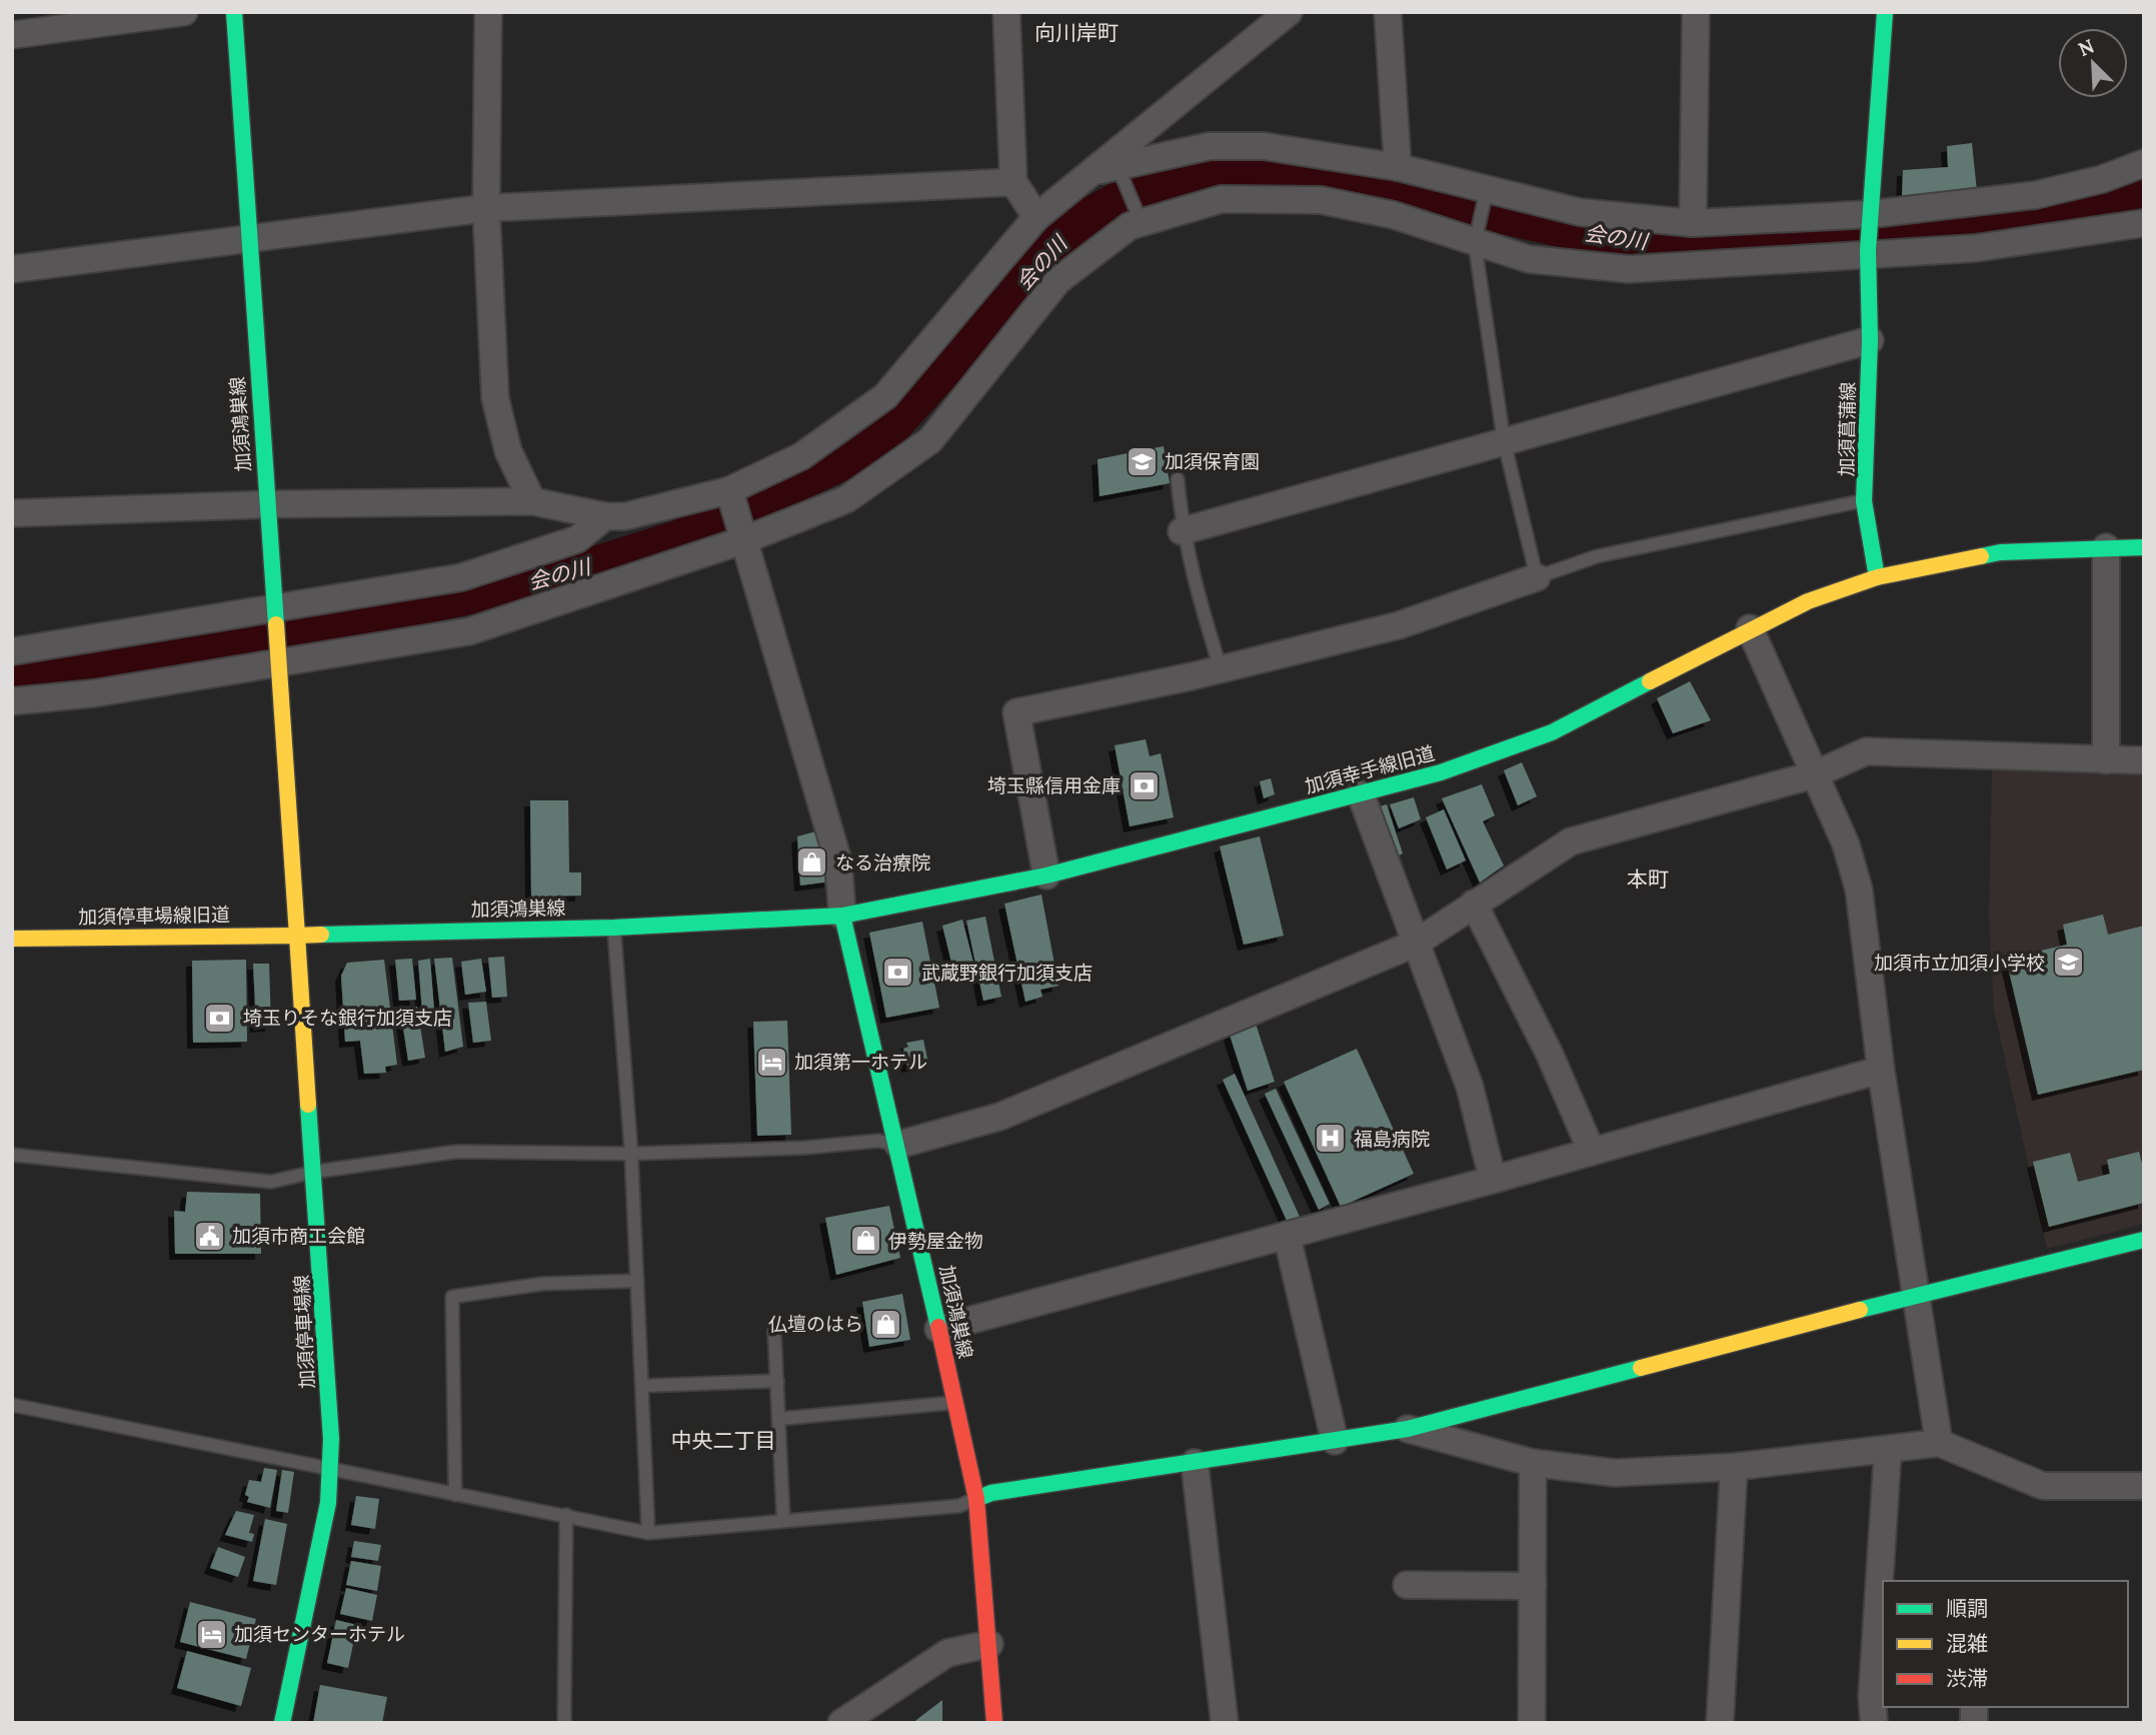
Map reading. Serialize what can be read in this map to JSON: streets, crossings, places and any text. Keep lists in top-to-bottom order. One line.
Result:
{"streets":{"main road":["加須鴻巣線","加須菖蒲線","加須幸手線旧道","加須停車場線旧道","加須停車場線"]},"crossings":[["加須鴻巣線","加須幸手線旧道"],["加須鴻巣線","加須停車場線旧道"],["加須鴻巣線","加須停車場線"],["加須菖蒲線","加須幸手線旧道"],["加須停車場線旧道","加須停車場線"]],"districts":["向川岸町","本町","中央二丁目"],"water":["会の川"],"places":{"school or university":["加須保育園","加須市立加須小学校"],"bank":["埼玉縣信用金庫","武蔵野銀行加須支店","埼玉りそな銀行加須支店"],"shop":["なる治療院","伊勢屋金物","仏壇のはら"],"hotel":["加須第一ホテル","加須センターホテル"],"hospital":["福島病院"],"public building":["加須市商工会館"]},"legend":["順調","混雑","渋滞"],"north":"top left"}
